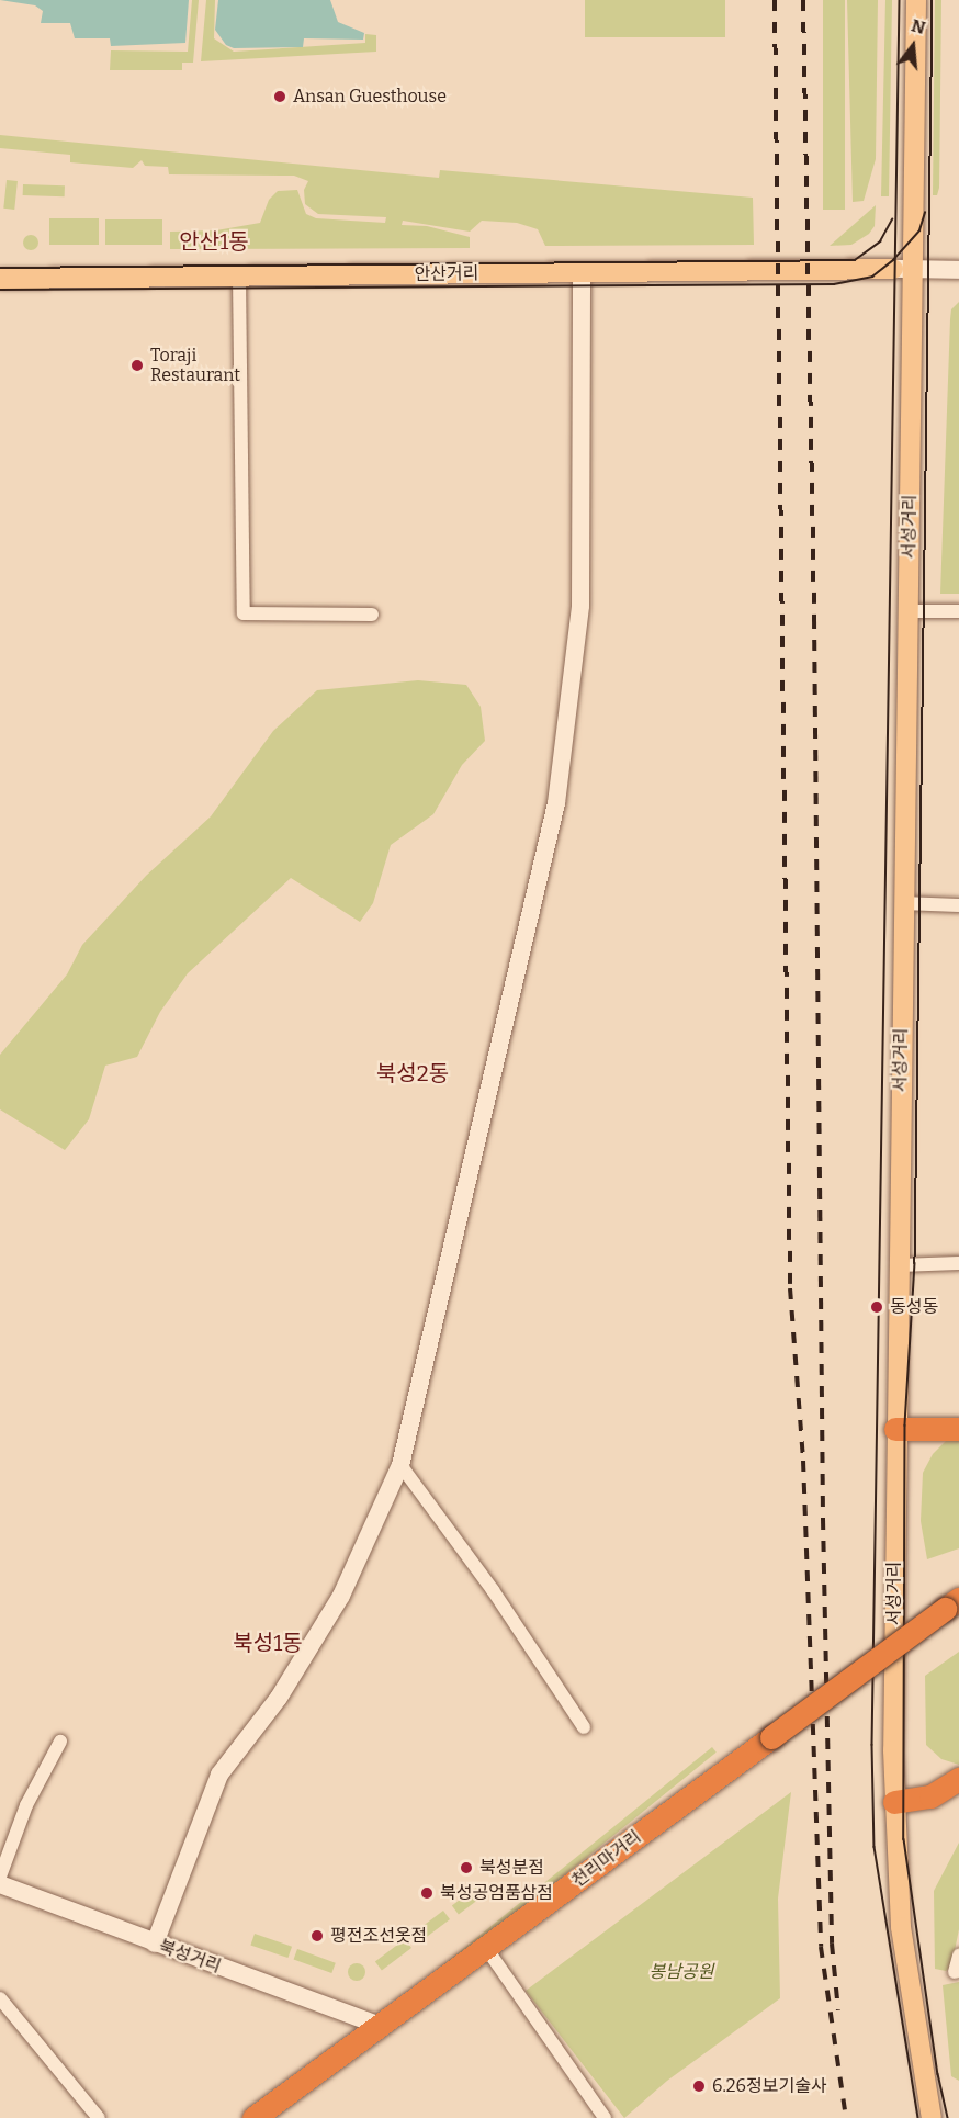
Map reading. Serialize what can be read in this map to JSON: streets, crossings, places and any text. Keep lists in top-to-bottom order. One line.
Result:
{"streets":{"highway":["천리마거리"],"main road":["안산거리","서성거리"],"street":["북성거리"]},"crossings":[["안산거리","서성거리"],["천리마거리","북성거리"]],"districts":["안산1동","북성2동","북성1동"],"parks":["봉남공원"],"places":["Ansan Guesthouse","Toraji Restaurant","동성동","북성분점","북성공엄품삼점","평전조선옷점","6.26정보기술사"],"north":"top"}
